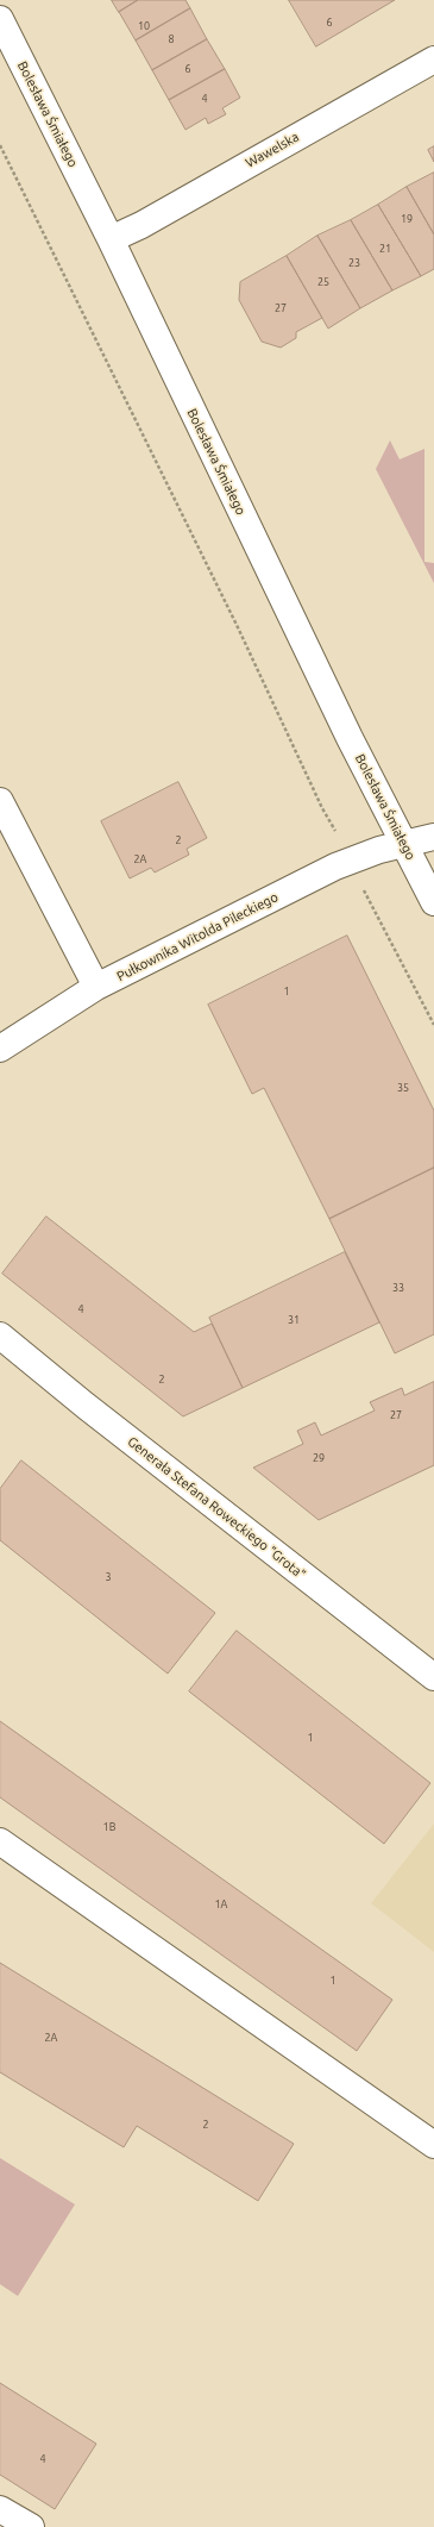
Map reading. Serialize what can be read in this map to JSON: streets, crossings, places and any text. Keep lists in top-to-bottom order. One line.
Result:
{"streets":{"street":["Bolesława Śmiałego","Wawelska","Pułkownika Witolda Pileckiego","Generała Stefana Roweckiego \"Grota\""]},"crossings":[["Bolesława Śmiałego","Wawelska"],["Bolesława Śmiałego","Pułkownika Witolda Pileckiego"]],"house_numbers":["6","10","8","6","4","19","21","23","25","27","2","2A","1","35","33","4","31","2","27","29","3","1","1B","1A","1","2A","2","4"]}
